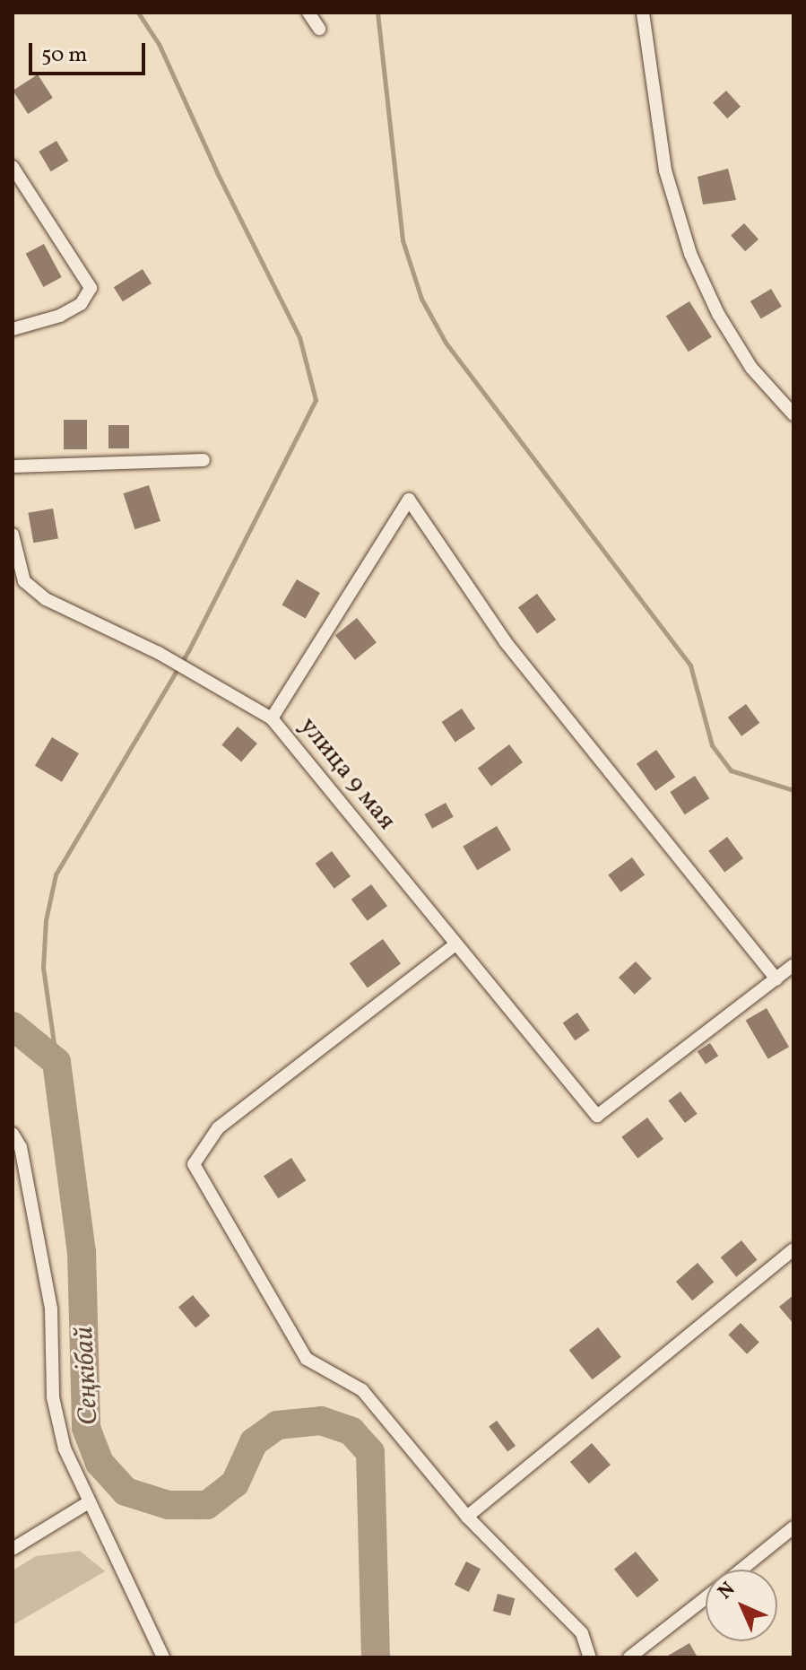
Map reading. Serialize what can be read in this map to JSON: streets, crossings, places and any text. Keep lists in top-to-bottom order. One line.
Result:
{"streets":{"street":["улица 9 мая"]},"water":["Сеңкібай"],"scale_bar":"50 m","north":"top left"}
